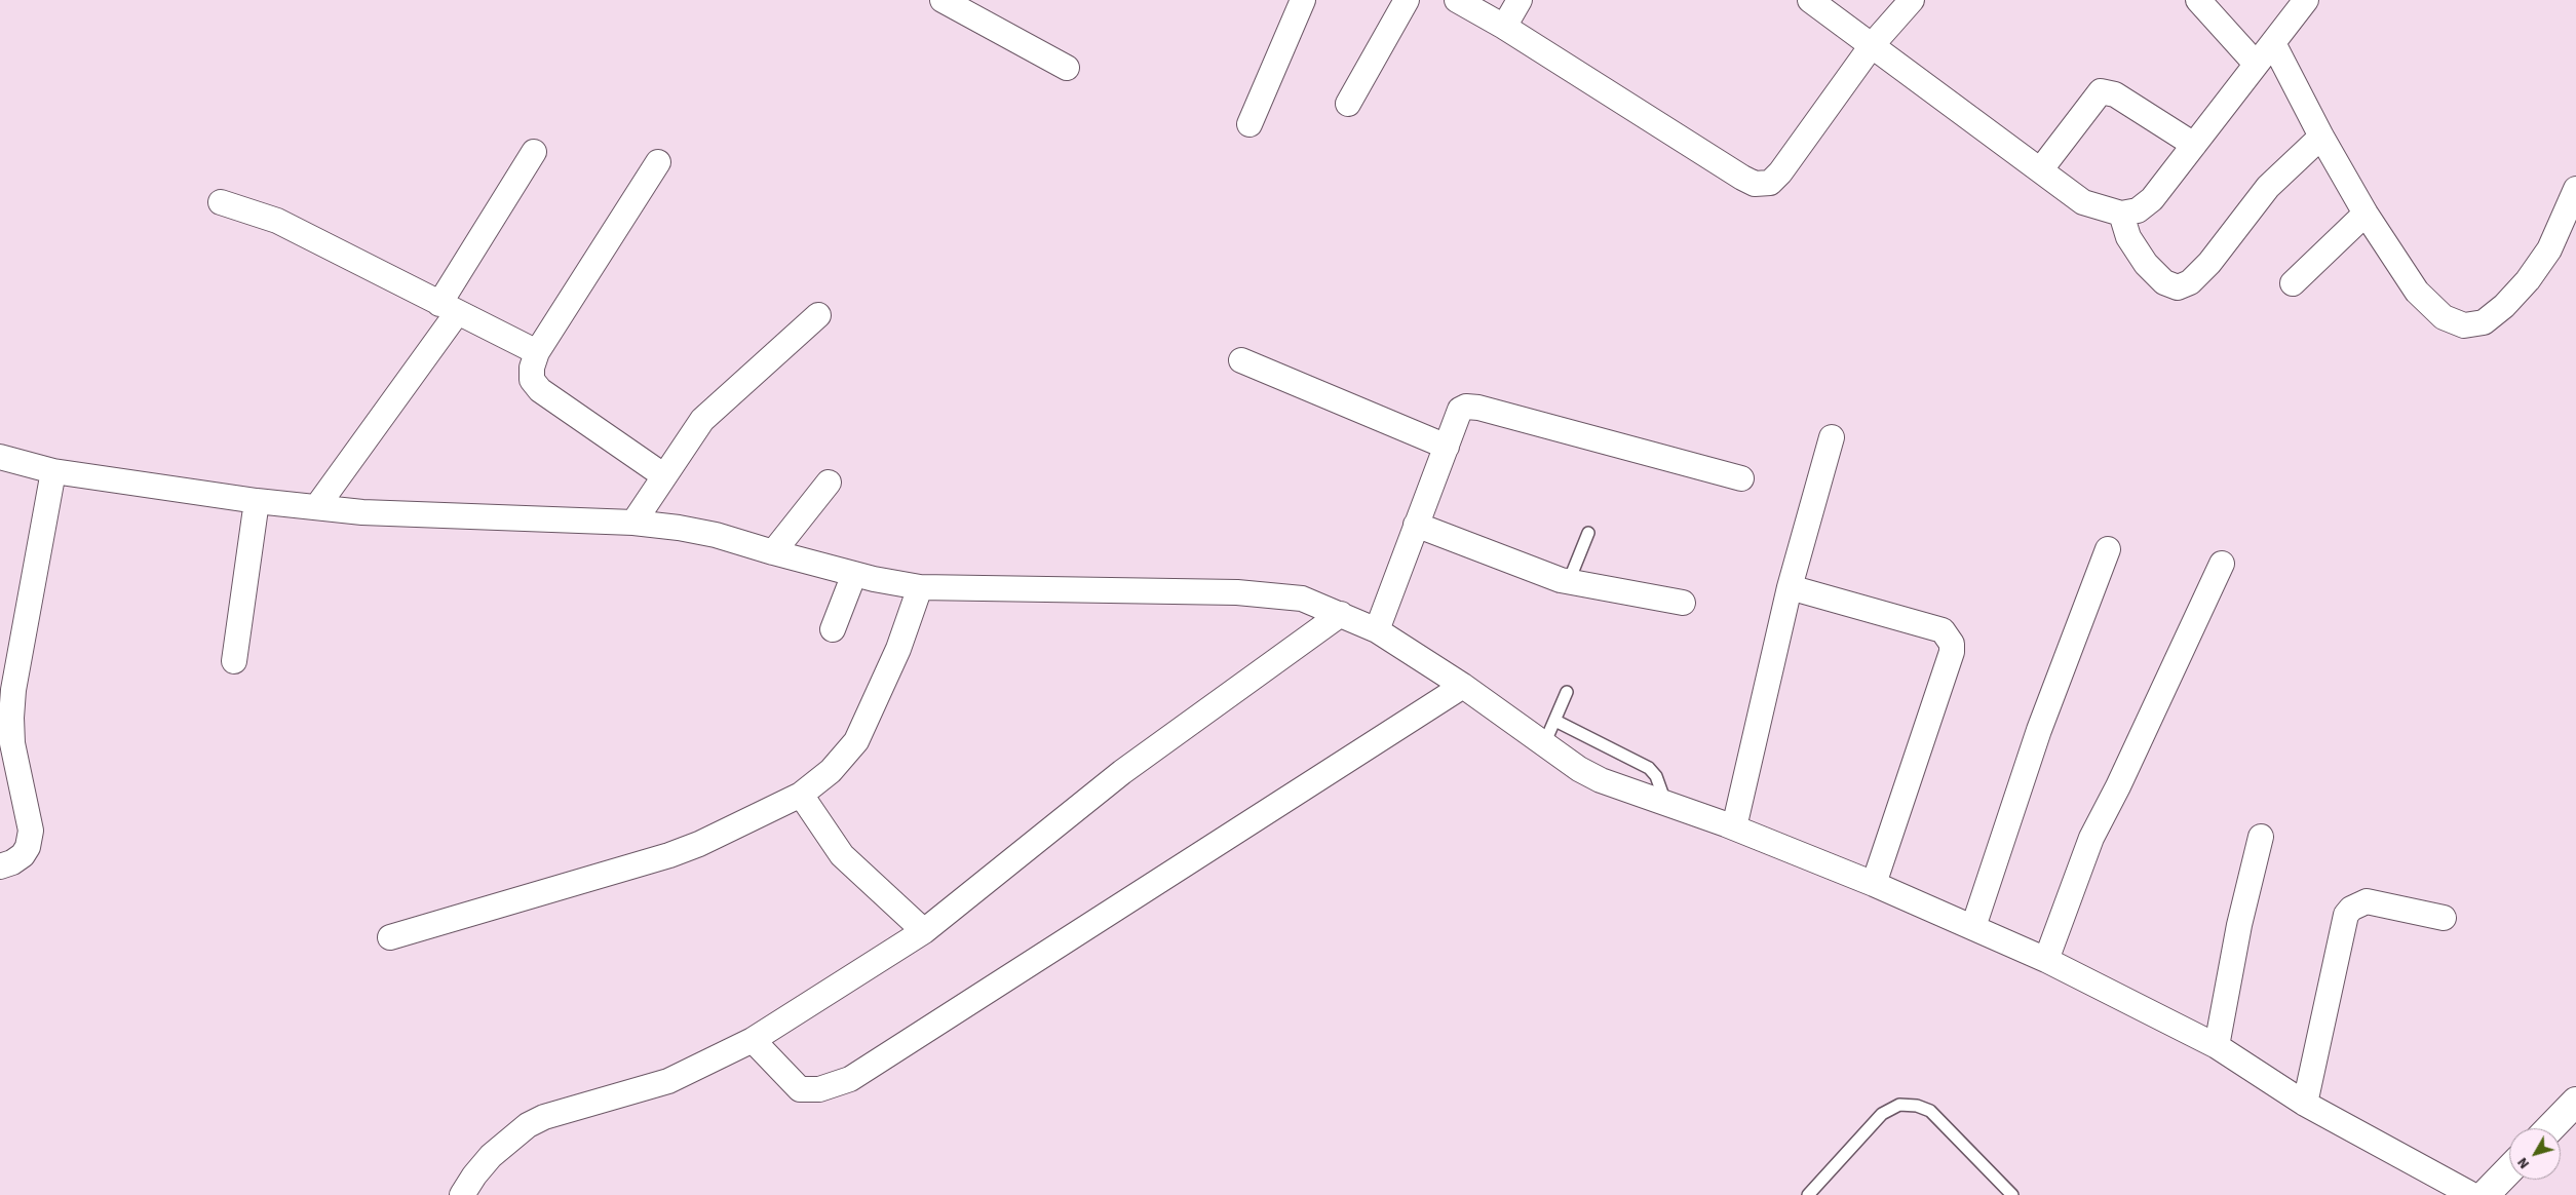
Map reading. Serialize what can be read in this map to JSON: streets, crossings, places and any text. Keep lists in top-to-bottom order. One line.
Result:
{"north":"bottom left"}
